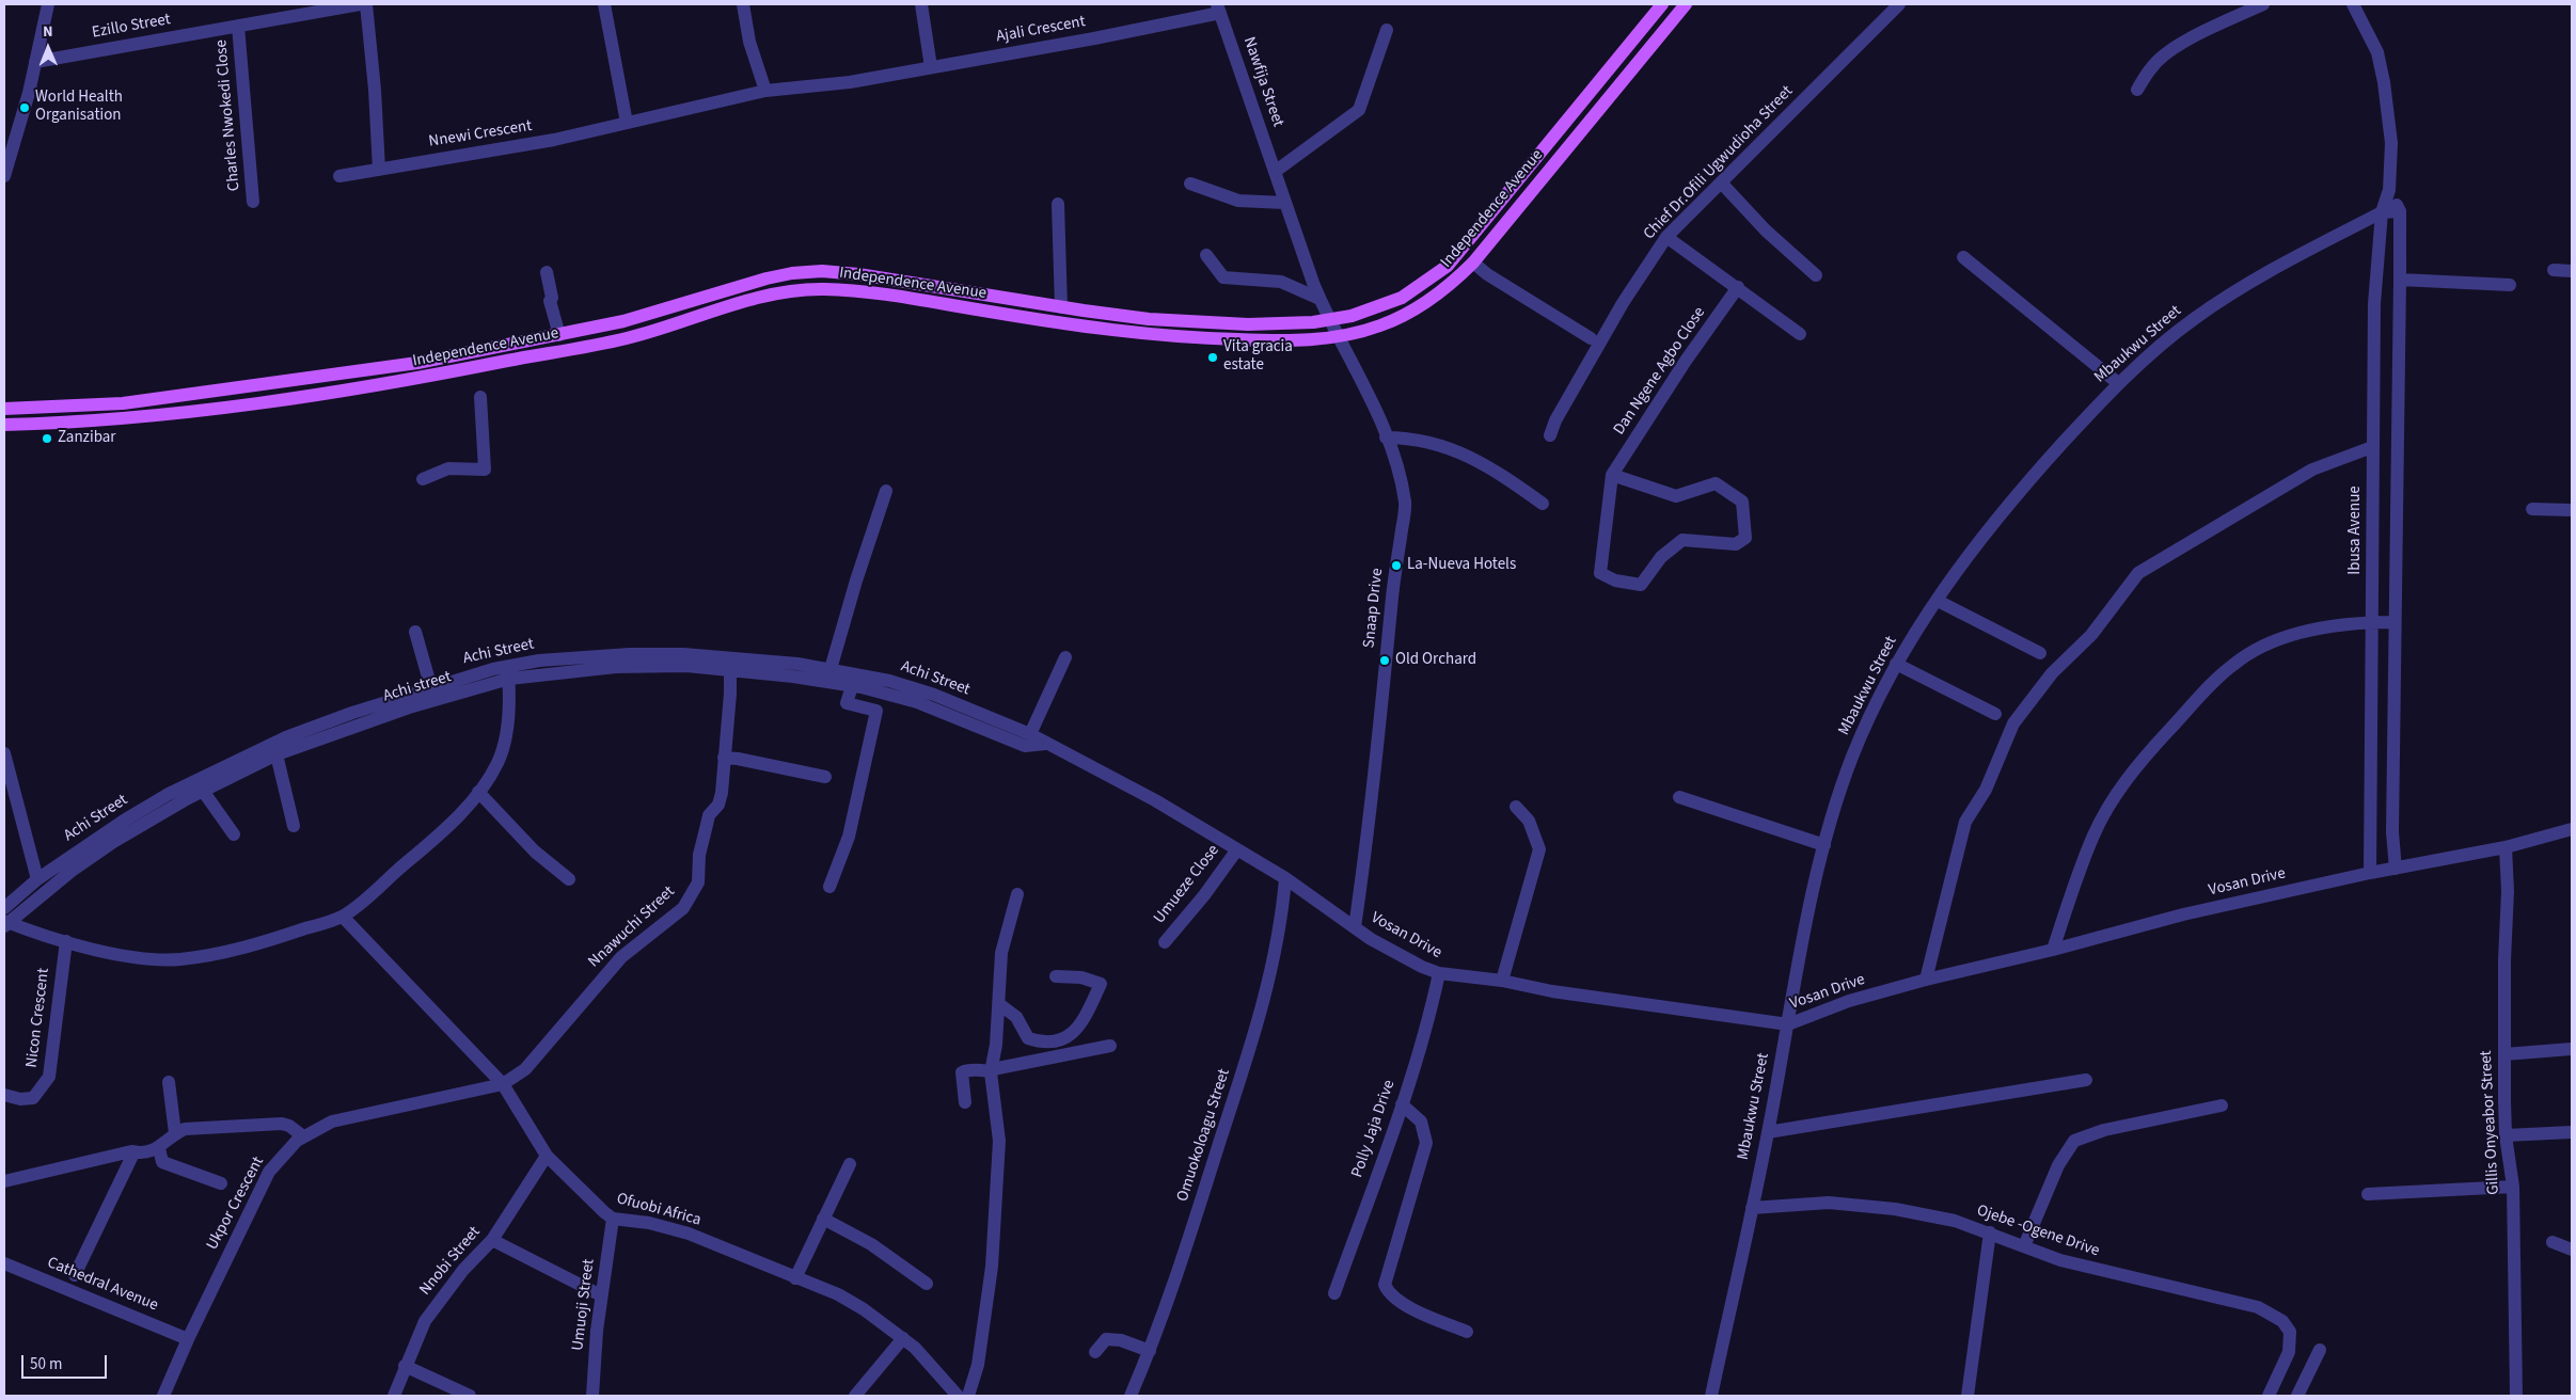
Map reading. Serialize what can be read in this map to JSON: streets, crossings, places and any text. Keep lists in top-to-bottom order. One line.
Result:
{"streets":{"main road":["Independence Avenue"],"street":["Ezillo Street","Ajali Crescent","Nawfija Street","Charles Nwokedi Close","Nnewi Crescent","Chief Dr.Ofili Ugwudioha Street","Mbaukwu Street","Dan Ngene Agbo Close","Ibusa Avenue","Snaap Drive","Achi Street","Achi street","Vosan Drive","Umueze Close","Nnawuchi Street","Nicon Crescent","Gillis Onyeabor Street","Polly Jaja Drive","Omuokoloagu Street","Ukpor Crescent","Ofuobi Africa","Ojebe -Ogene Drive","Nnobi Street","Cathedral Avenue","Umuoji Street"]},"crossings":[["Ezillo Street","Charles Nwokedi Close"],["Ajali Crescent","Nawfija Street"],["Ajali Crescent","Nnewi Crescent"],["Nawfija Street","Independence Avenue"],["Nawfija Street","Snaap Drive"],["Independence Avenue","Snaap Drive"],["Mbaukwu Street","Ibusa Avenue"],["Mbaukwu Street","Vosan Drive"],["Mbaukwu Street","Ojebe -Ogene Drive"],["Ibusa Avenue","Vosan Drive"],["Snaap Drive","Vosan Drive"],["Achi Street","Achi street"],["Achi Street","Vosan Drive"],["Achi Street","Nnawuchi Street"],["Achi street","Vosan Drive"],["Achi street","Nnawuchi Street"],["Vosan Drive","Umueze Close"],["Vosan Drive","Gillis Onyeabor Street"],["Vosan Drive","Polly Jaja Drive"],["Vosan Drive","Omuokoloagu Street"],["Nnawuchi Street","Ukpor Crescent"],["Nnawuchi Street","Ofuobi Africa"],["Ukpor Crescent","Ofuobi Africa"],["Ukpor Crescent","Cathedral Avenue"],["Ofuobi Africa","Nnobi Street"],["Ofuobi Africa","Umuoji Street"]],"places":["World Health Organisation","Vita gracia estate","Zanzibar","La-Nueva Hotels","Old Orchard"],"scale_bar":"50 m","north":"top"}
